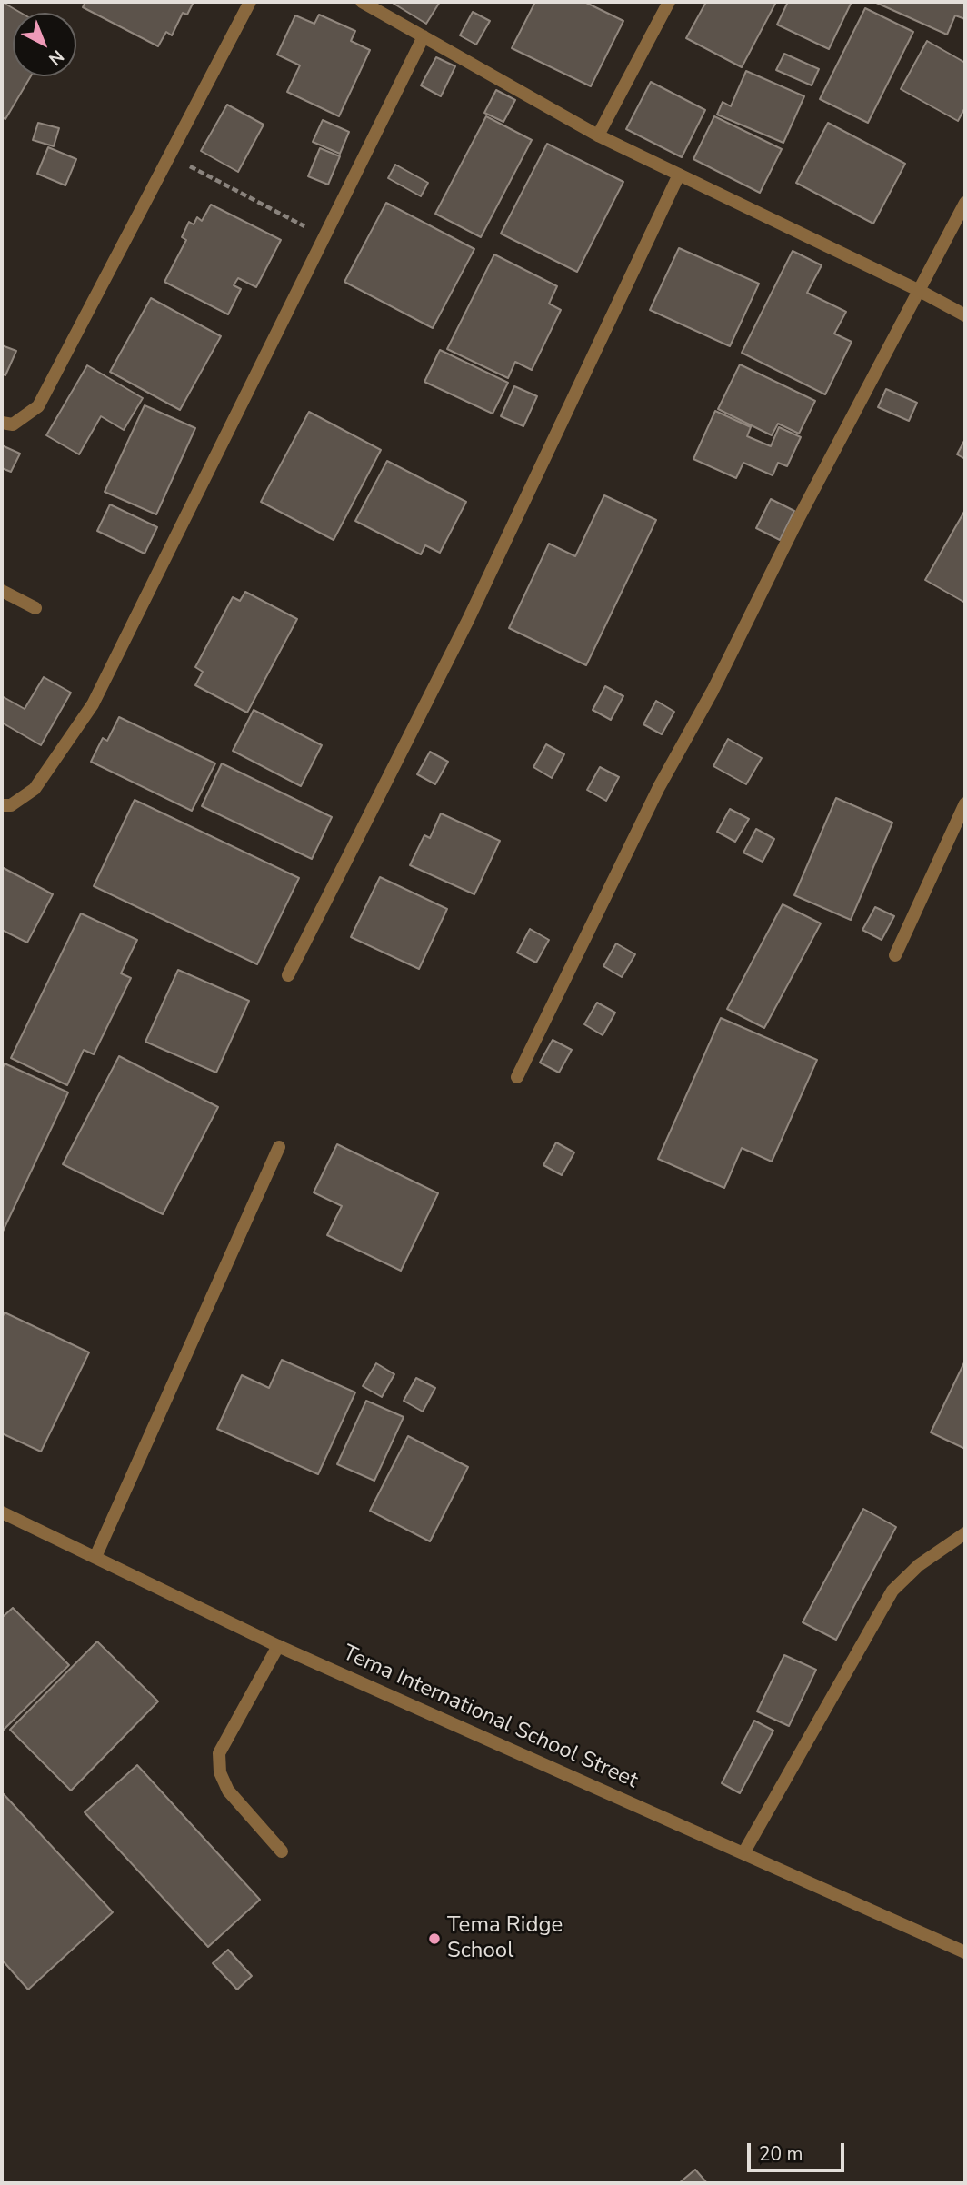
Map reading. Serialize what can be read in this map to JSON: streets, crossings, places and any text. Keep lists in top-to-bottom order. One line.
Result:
{"streets":{"street":["Tema International School Street"]},"places":["Tema Ridge School"],"scale_bar":"20 m","north":"bottom right"}
